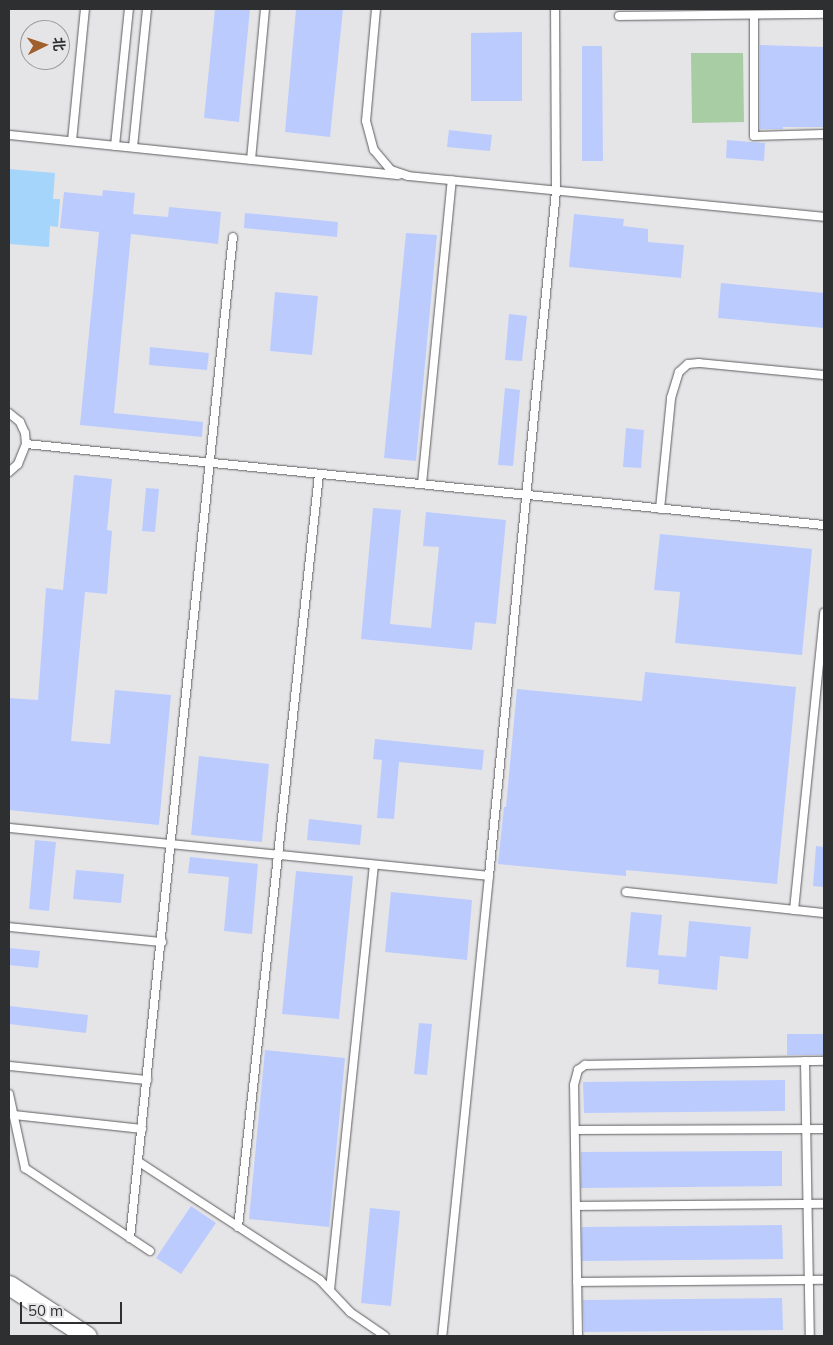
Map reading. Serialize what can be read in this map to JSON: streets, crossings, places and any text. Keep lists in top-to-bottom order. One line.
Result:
{"scale_bar":"50 m","north":"right"}
